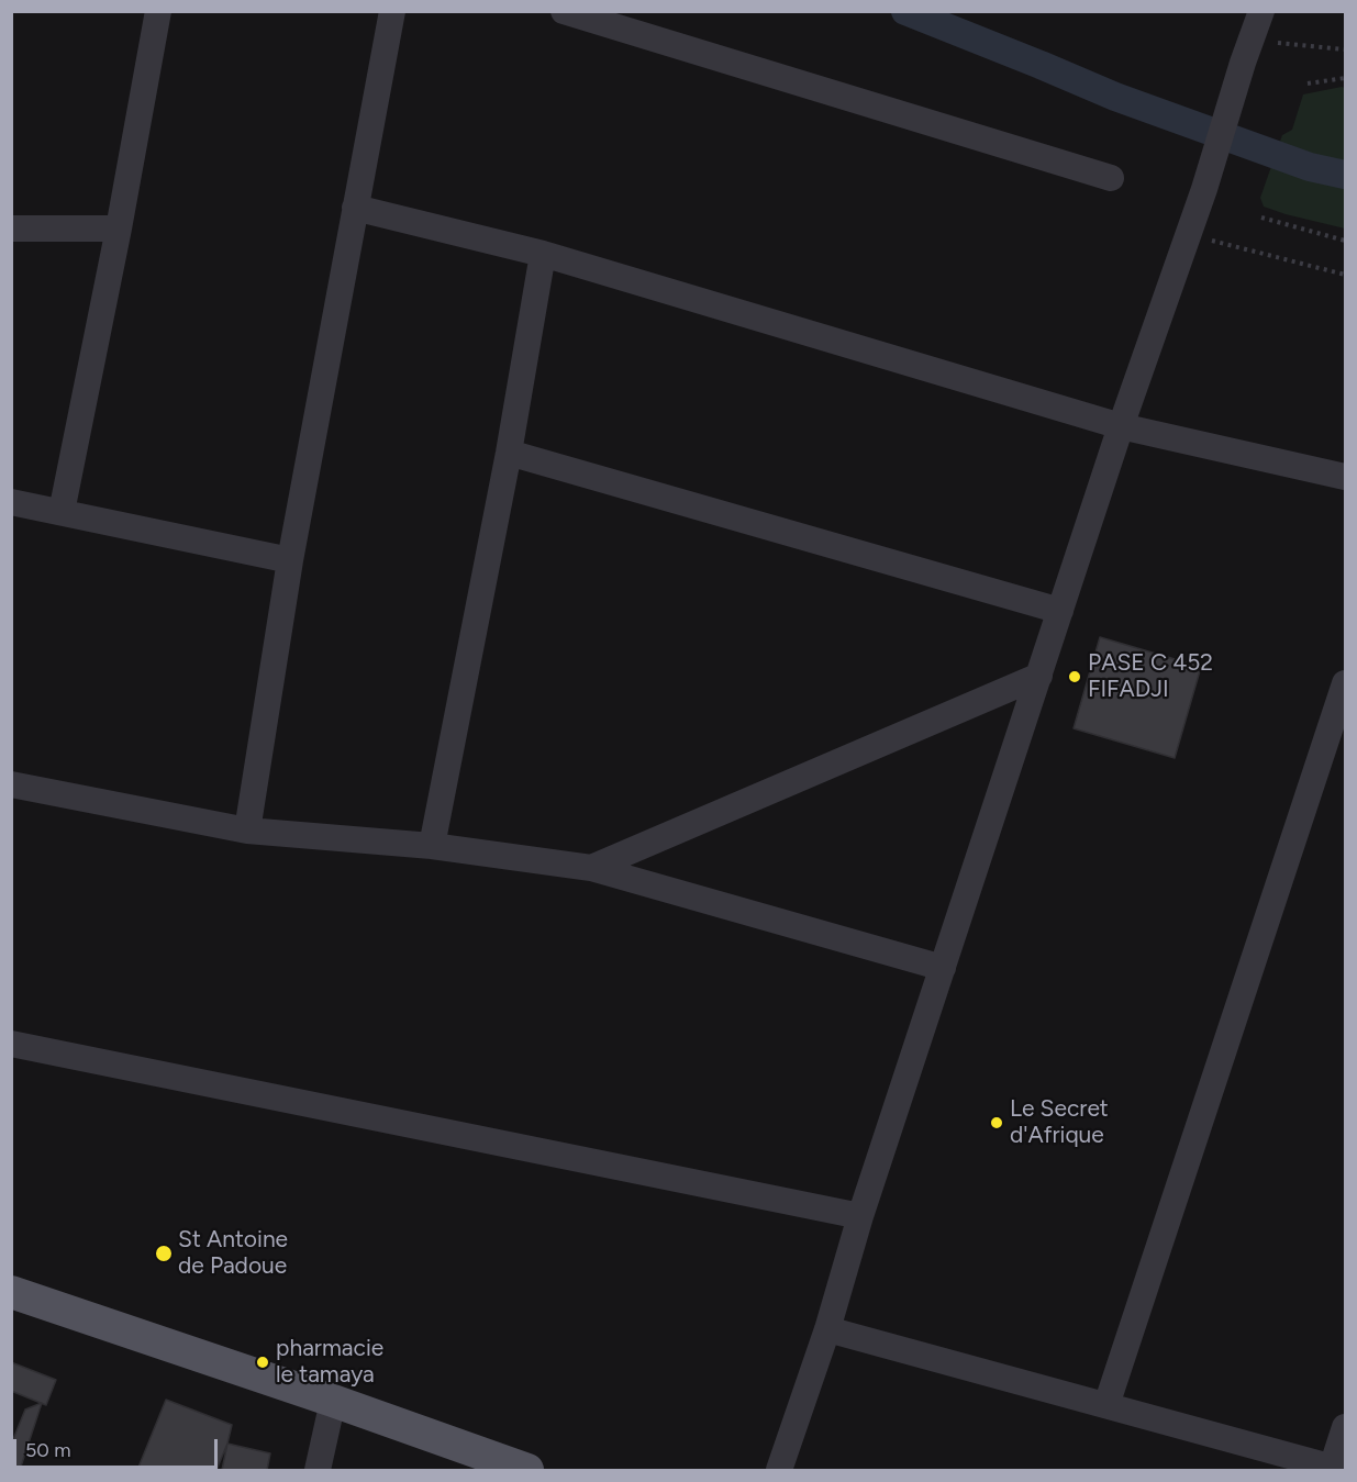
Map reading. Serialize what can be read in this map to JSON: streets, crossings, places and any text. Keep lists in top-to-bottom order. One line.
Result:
{"places":["PASE C 452 FIFADJI","Le Secret d'Afrique","St Antoine de Padoue","pharmacie le tamaya"],"scale_bar":"50 m"}
